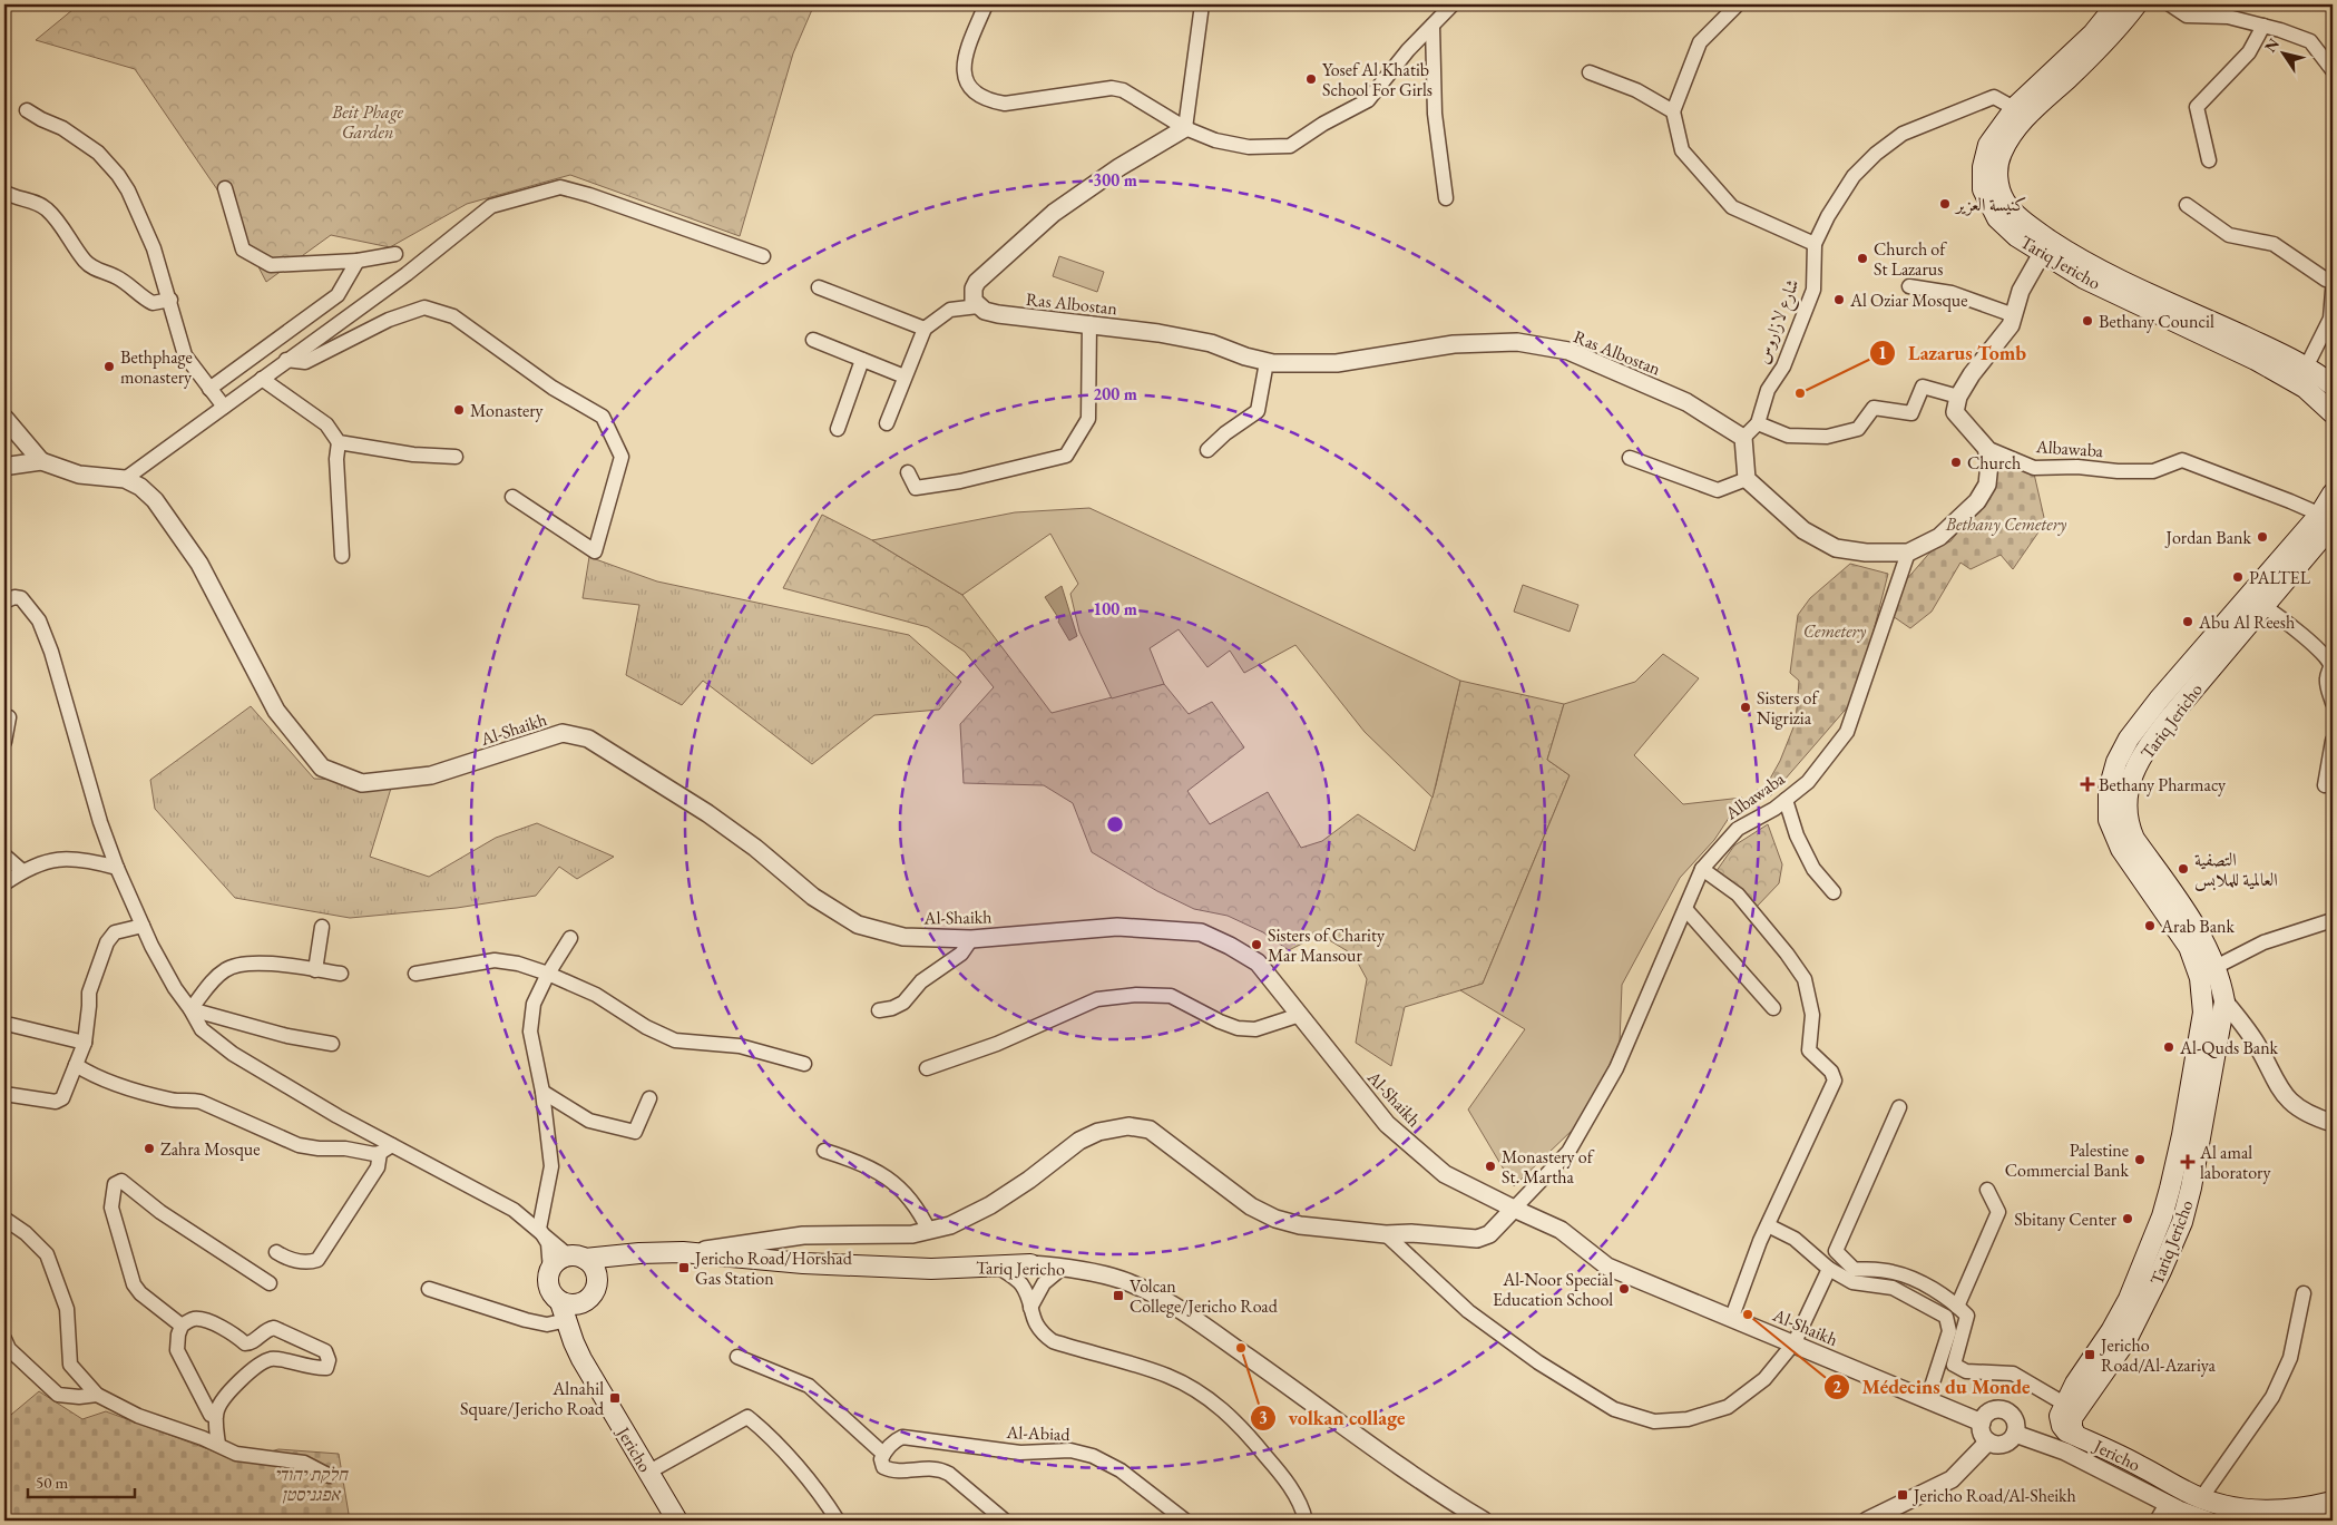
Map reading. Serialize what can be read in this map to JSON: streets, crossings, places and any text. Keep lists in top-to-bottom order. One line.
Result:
{"streets":{"main road":["Tariq Jericho","Jericho"],"street":["Ras Albostan","شارع لازاروس","Albawaba","Al-Shaikh","Al-Abiad"]},"crossings":[["Tariq Jericho","شارع لازاروس"],["Tariq Jericho","Albawaba"],["Tariq Jericho","Jericho"],["Ras Albostan","شارع لازاروس"],["Albawaba","Al-Shaikh"]],"parks":["Beit Phage Garden","Bethany Cemetery","Cemetery","חלקת יהודי אפגניסטן"],"places":{"other":["Yosef Al Khatib School For Girls","كنيسة العزير","Church of St Lazarus","Al Oziar Mosque","Bethany Council","Bethphage monastery","Lazarus Tomb","Monastery","Church","Jordan Bank","PALTEL","Abu Al Reesh","Sisters of Nigrizia","التصفية العالمية للملابس","Arab Bank","Sisters of Charity Mar Mansour","Al-Quds Bank","Zahra Mosque","Palestine Commercial Bank","Monastery of St. Martha","Sbitany Center","Al-Noor Special Education School","Médecins du Monde","volkan collage"],"health":["Bethany Pharmacy","Al amal laboratory"],"transit":["Jericho Road/Horshad Gas Station","Volcan College/Jericho Road","Jericho Road/Al-Azariya","Alnahil Square/Jericho Road","Jericho Road/Al-Sheikh"]},"scale_bar":"50 m","north":"top left","rings":["300 m","200 m","100 m"]}
